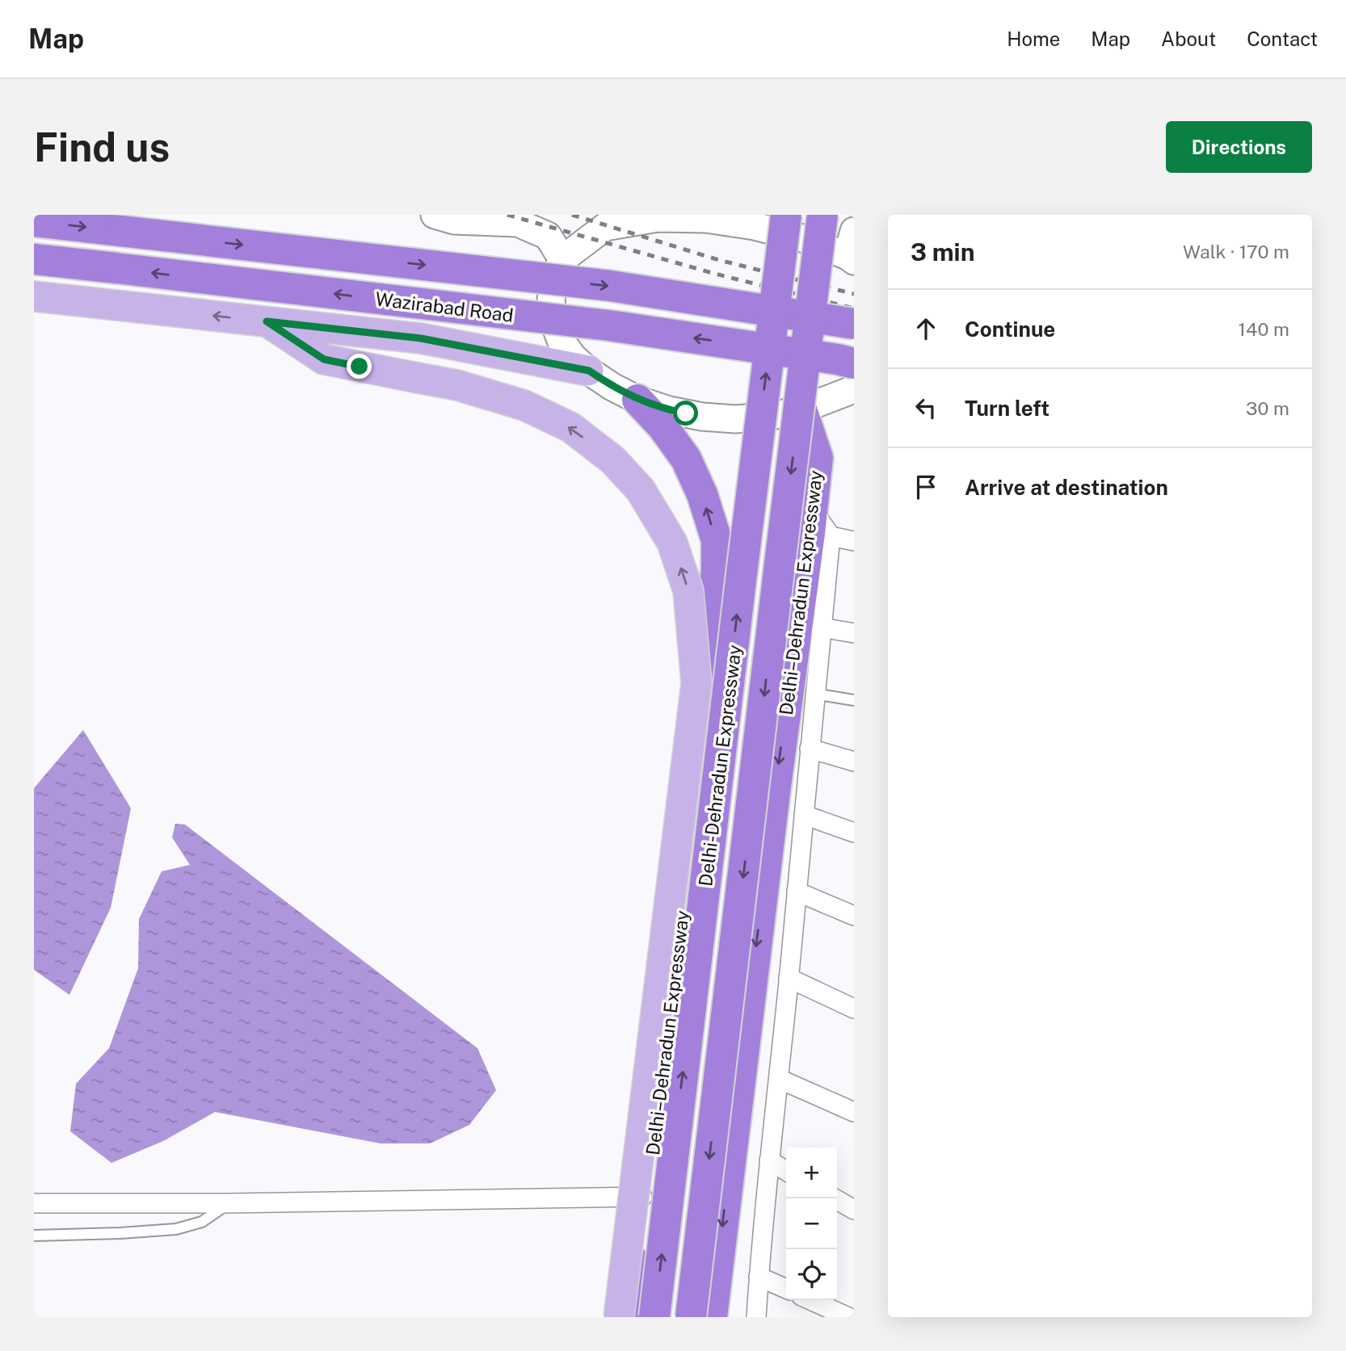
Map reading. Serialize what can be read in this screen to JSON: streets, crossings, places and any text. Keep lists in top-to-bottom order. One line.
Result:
{"streets":{"highway":["Wazirabad Road","Delhi–Dehradun Expressway","Delhi-Dehradun Expressway"]},"page":{"header":"Map","nav":["Home","Map","About","Contact"],"buttons":"Directions","title":"Find us","heading":["3 min","Walk · 170 m"],"list":[["Continue","140 m"],["Turn left","30 m"],"Arrive at destination"],"map_buttons":["+","−"]}}
